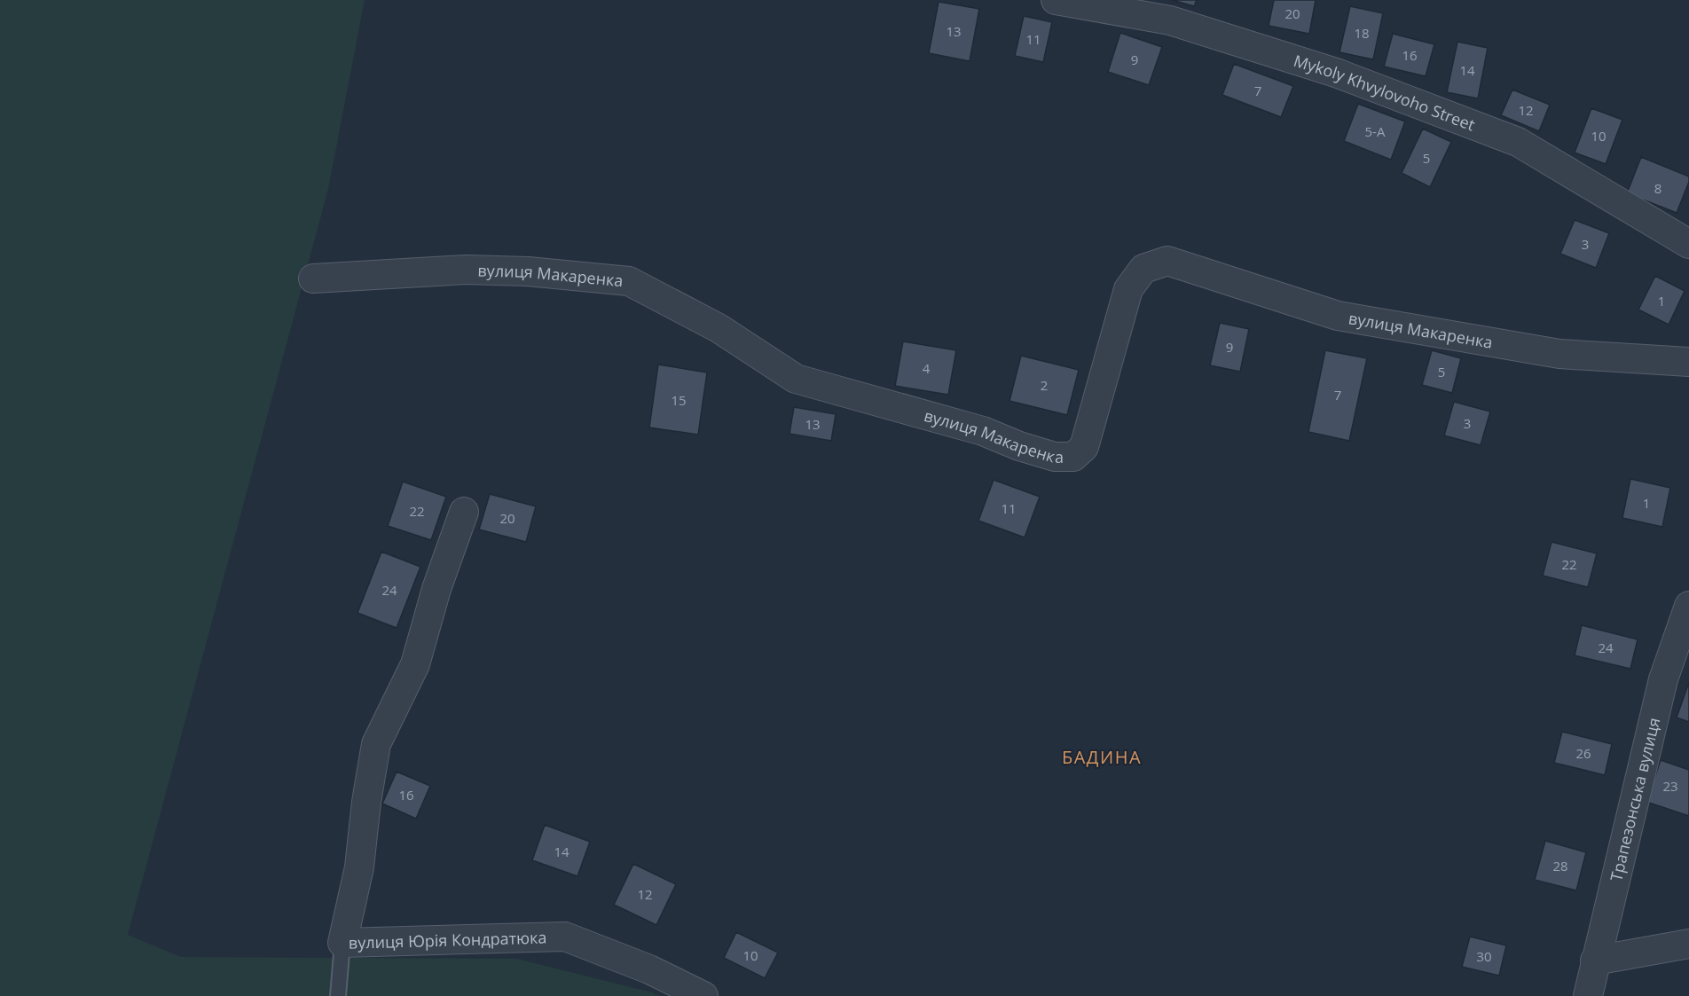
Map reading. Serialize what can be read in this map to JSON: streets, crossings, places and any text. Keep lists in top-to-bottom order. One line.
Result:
{"streets":{"street":["Mykoly Khvylovoho Street","вулиця Макаренка","Трапезонська вулиця","вулиця Юрія Кондратюка"]},"districts":["БАДИНА"],"house_numbers":["20","13","18","11","16","9","14","7","12","5-А","10","5","8","3","1","9","4","5","2","7","15","3","13","1","11","22","20","22","24","24","26","23","16","14","28","12","10","30"]}
